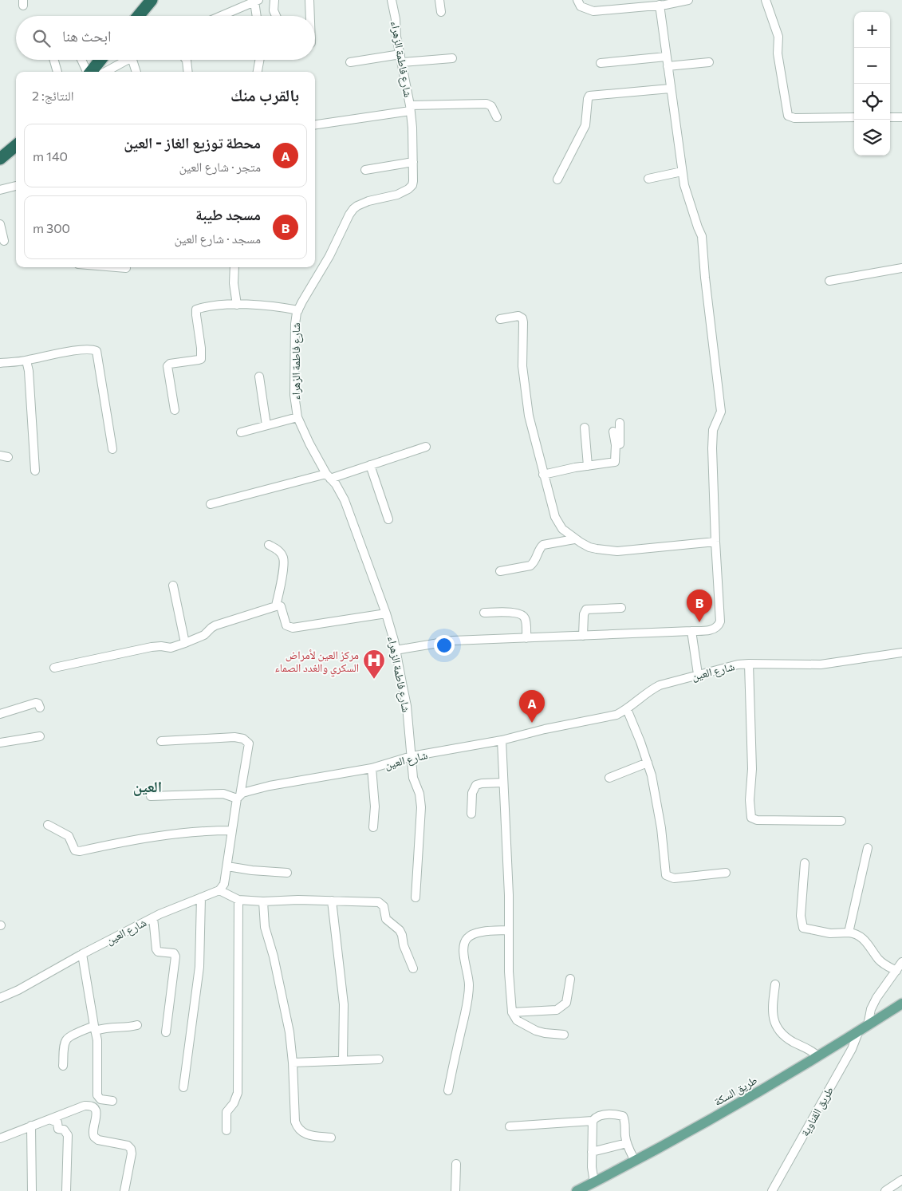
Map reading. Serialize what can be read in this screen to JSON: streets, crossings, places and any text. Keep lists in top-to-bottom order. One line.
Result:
{"streets":{"main road":["طريق السكة"],"street":["شارع فاطمة الزهراء","شارع العين","طريق القناوية"]},"crossings":[["شارع فاطمة الزهراء","شارع العين"],["طريق السكة","طريق القناوية"]],"districts":["العين"],"places":{"hospital":["مركز العين لأمراض السكري والغدد الصماء"]},"page":{"map_buttons":["+","−"],"search":"ابحث هنا","heading":["بالقرب منك","النتائج: 2"],"list":[{"mark":"A","name":"محطة توزيع الغاز - العين","note":"متجر · شارع العين","value":"140 m"},{"mark":"B","name":"مسجد طيبة","note":"مسجد · شارع العين","value":"300 m"}],"pins":["B","A"]}}
